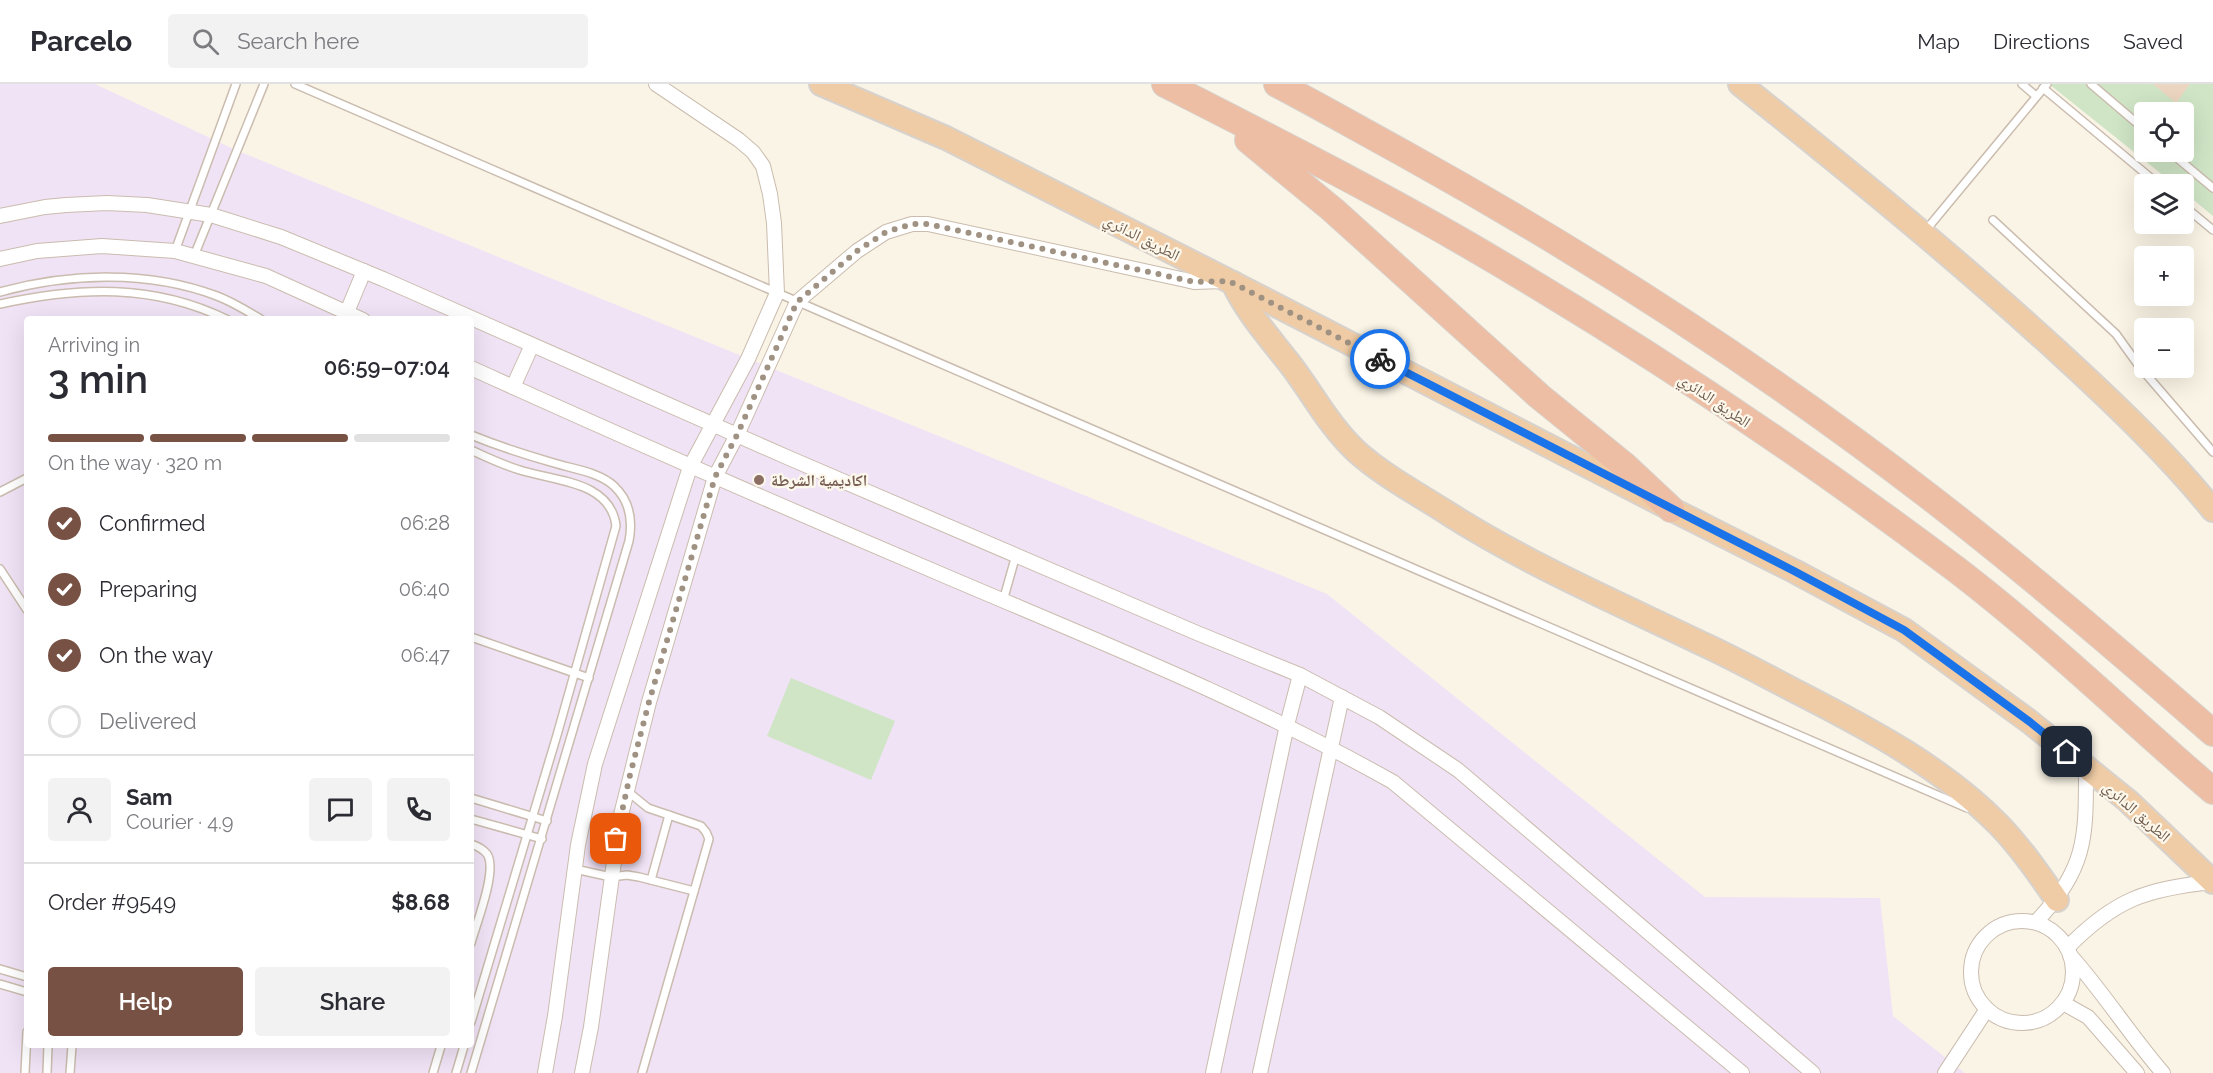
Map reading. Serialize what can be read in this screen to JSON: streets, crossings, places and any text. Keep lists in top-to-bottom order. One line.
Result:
{"streets":{"highway":["الطريق الدائري"]},"places":["اكاديمية الشرطة"],"page":{"header":"Parcelo","search":"Search here","nav":["Map","Directions","Saved"],"map_buttons":["+","−"],"heading":["3 min","Arriving in","06:59–07:04"],"panel":["Sam","Courier · 4.9","Order #9549","$8.68"],"bar":"On the way · 320 m","list":[["Confirmed","06:28"],["Preparing","06:40"],["On the way","06:47"],"Delivered"],"buttons":["Help","Share"]}}
